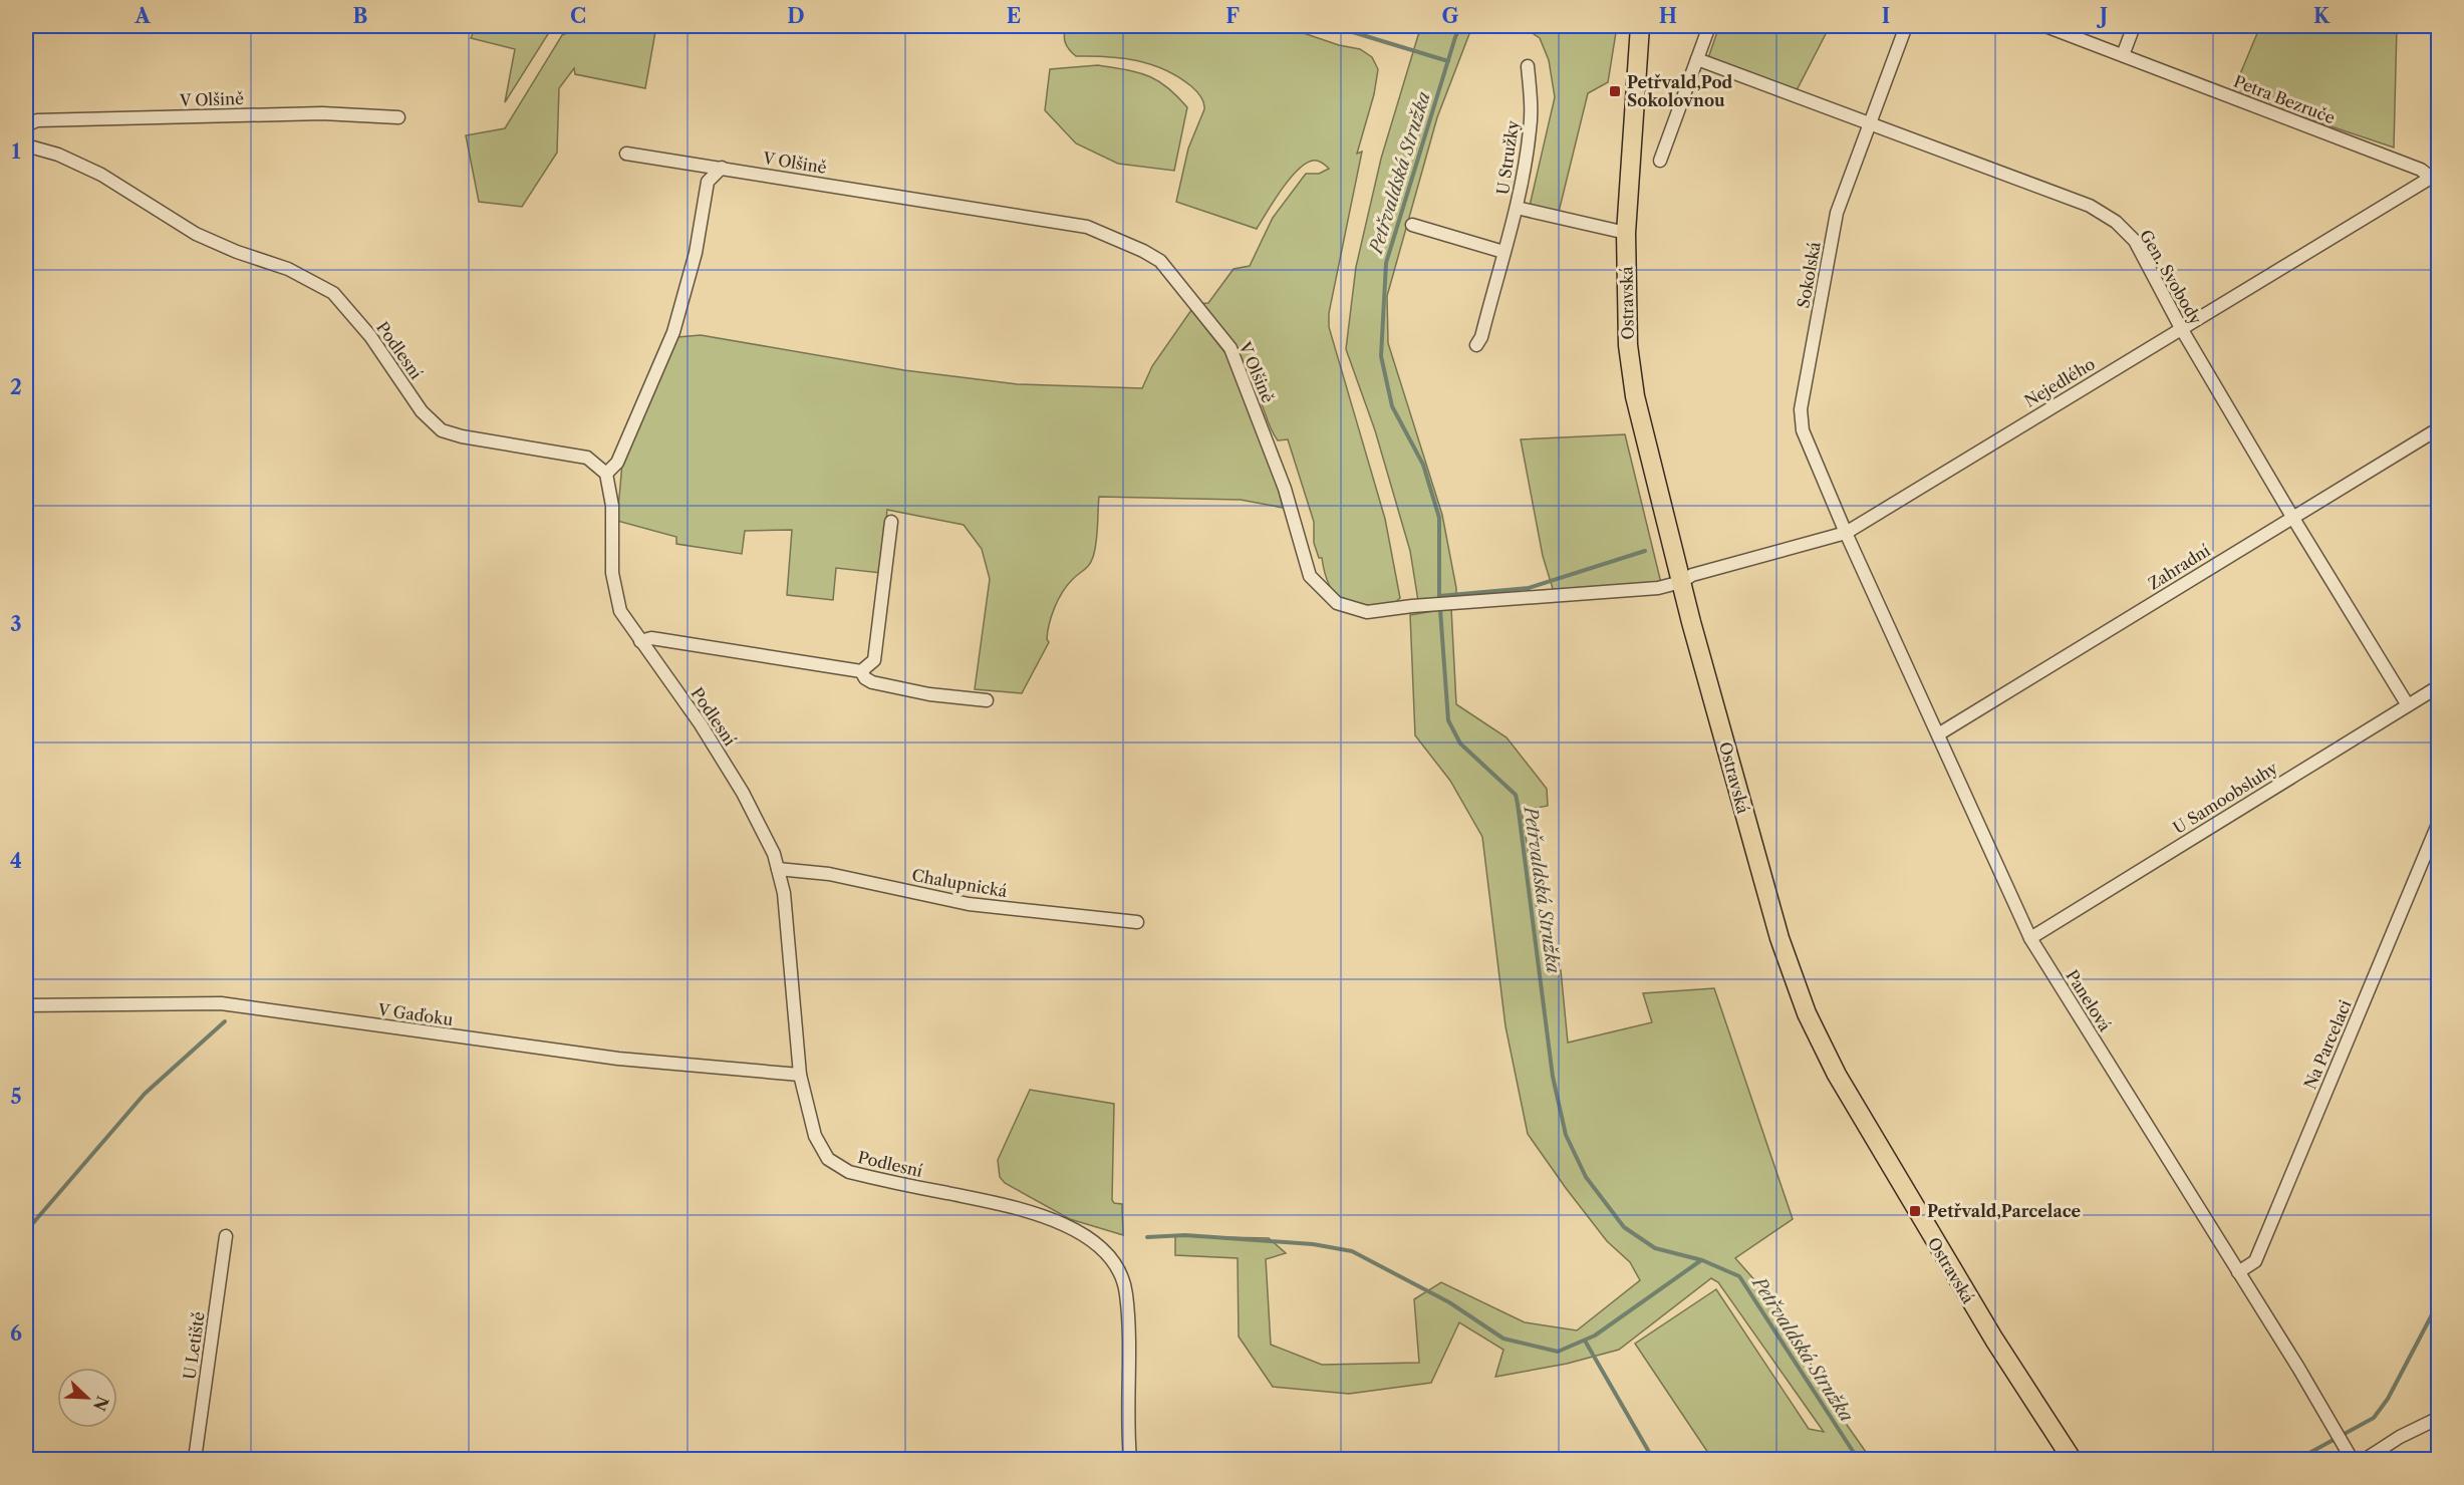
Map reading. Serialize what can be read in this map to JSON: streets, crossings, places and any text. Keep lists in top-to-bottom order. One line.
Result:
{"streets":{"main road":["Ostravská"],"street":["V Olšině","Petra Bezruče","U Stružky","Sokolská","Gen. Svobody","Podlesní","Nejedlého","Zahradní","U Samoobsluhy","Chalupnická","Panelová","V Gaďoku","Na Parcelaci","U Letiště"]},"crossings":[["V Olšině","Ostravská"],["V Olšině","Nejedlého"],["Petra Bezruče","Nejedlého"],["Sokolská","Gen. Svobody"],["Sokolská","Nejedlého"],["Sokolská","Panelová"],["Gen. Svobody","Nejedlého"],["Gen. Svobody","Zahradní"],["Gen. Svobody","U Samoobsluhy"],["Ostravská","Nejedlého"],["Podlesní","Chalupnická"],["Podlesní","V Gaďoku"],["Nejedlého","Panelová"],["Zahradní","Panelová"],["U Samoobsluhy","Panelová"],["Panelová","Na Parcelaci"]],"water":["Petřvaldská Stružka"],"places":{"transit":["Petřvald,Pod Sokolovnou","Petřvald,Parcelace"]},"north":"bottom right","grid":{"columns":["A","B","C","D","E","F","G","H","I","J","K"],"rows":["1","2","3","4","5","6"]}}
